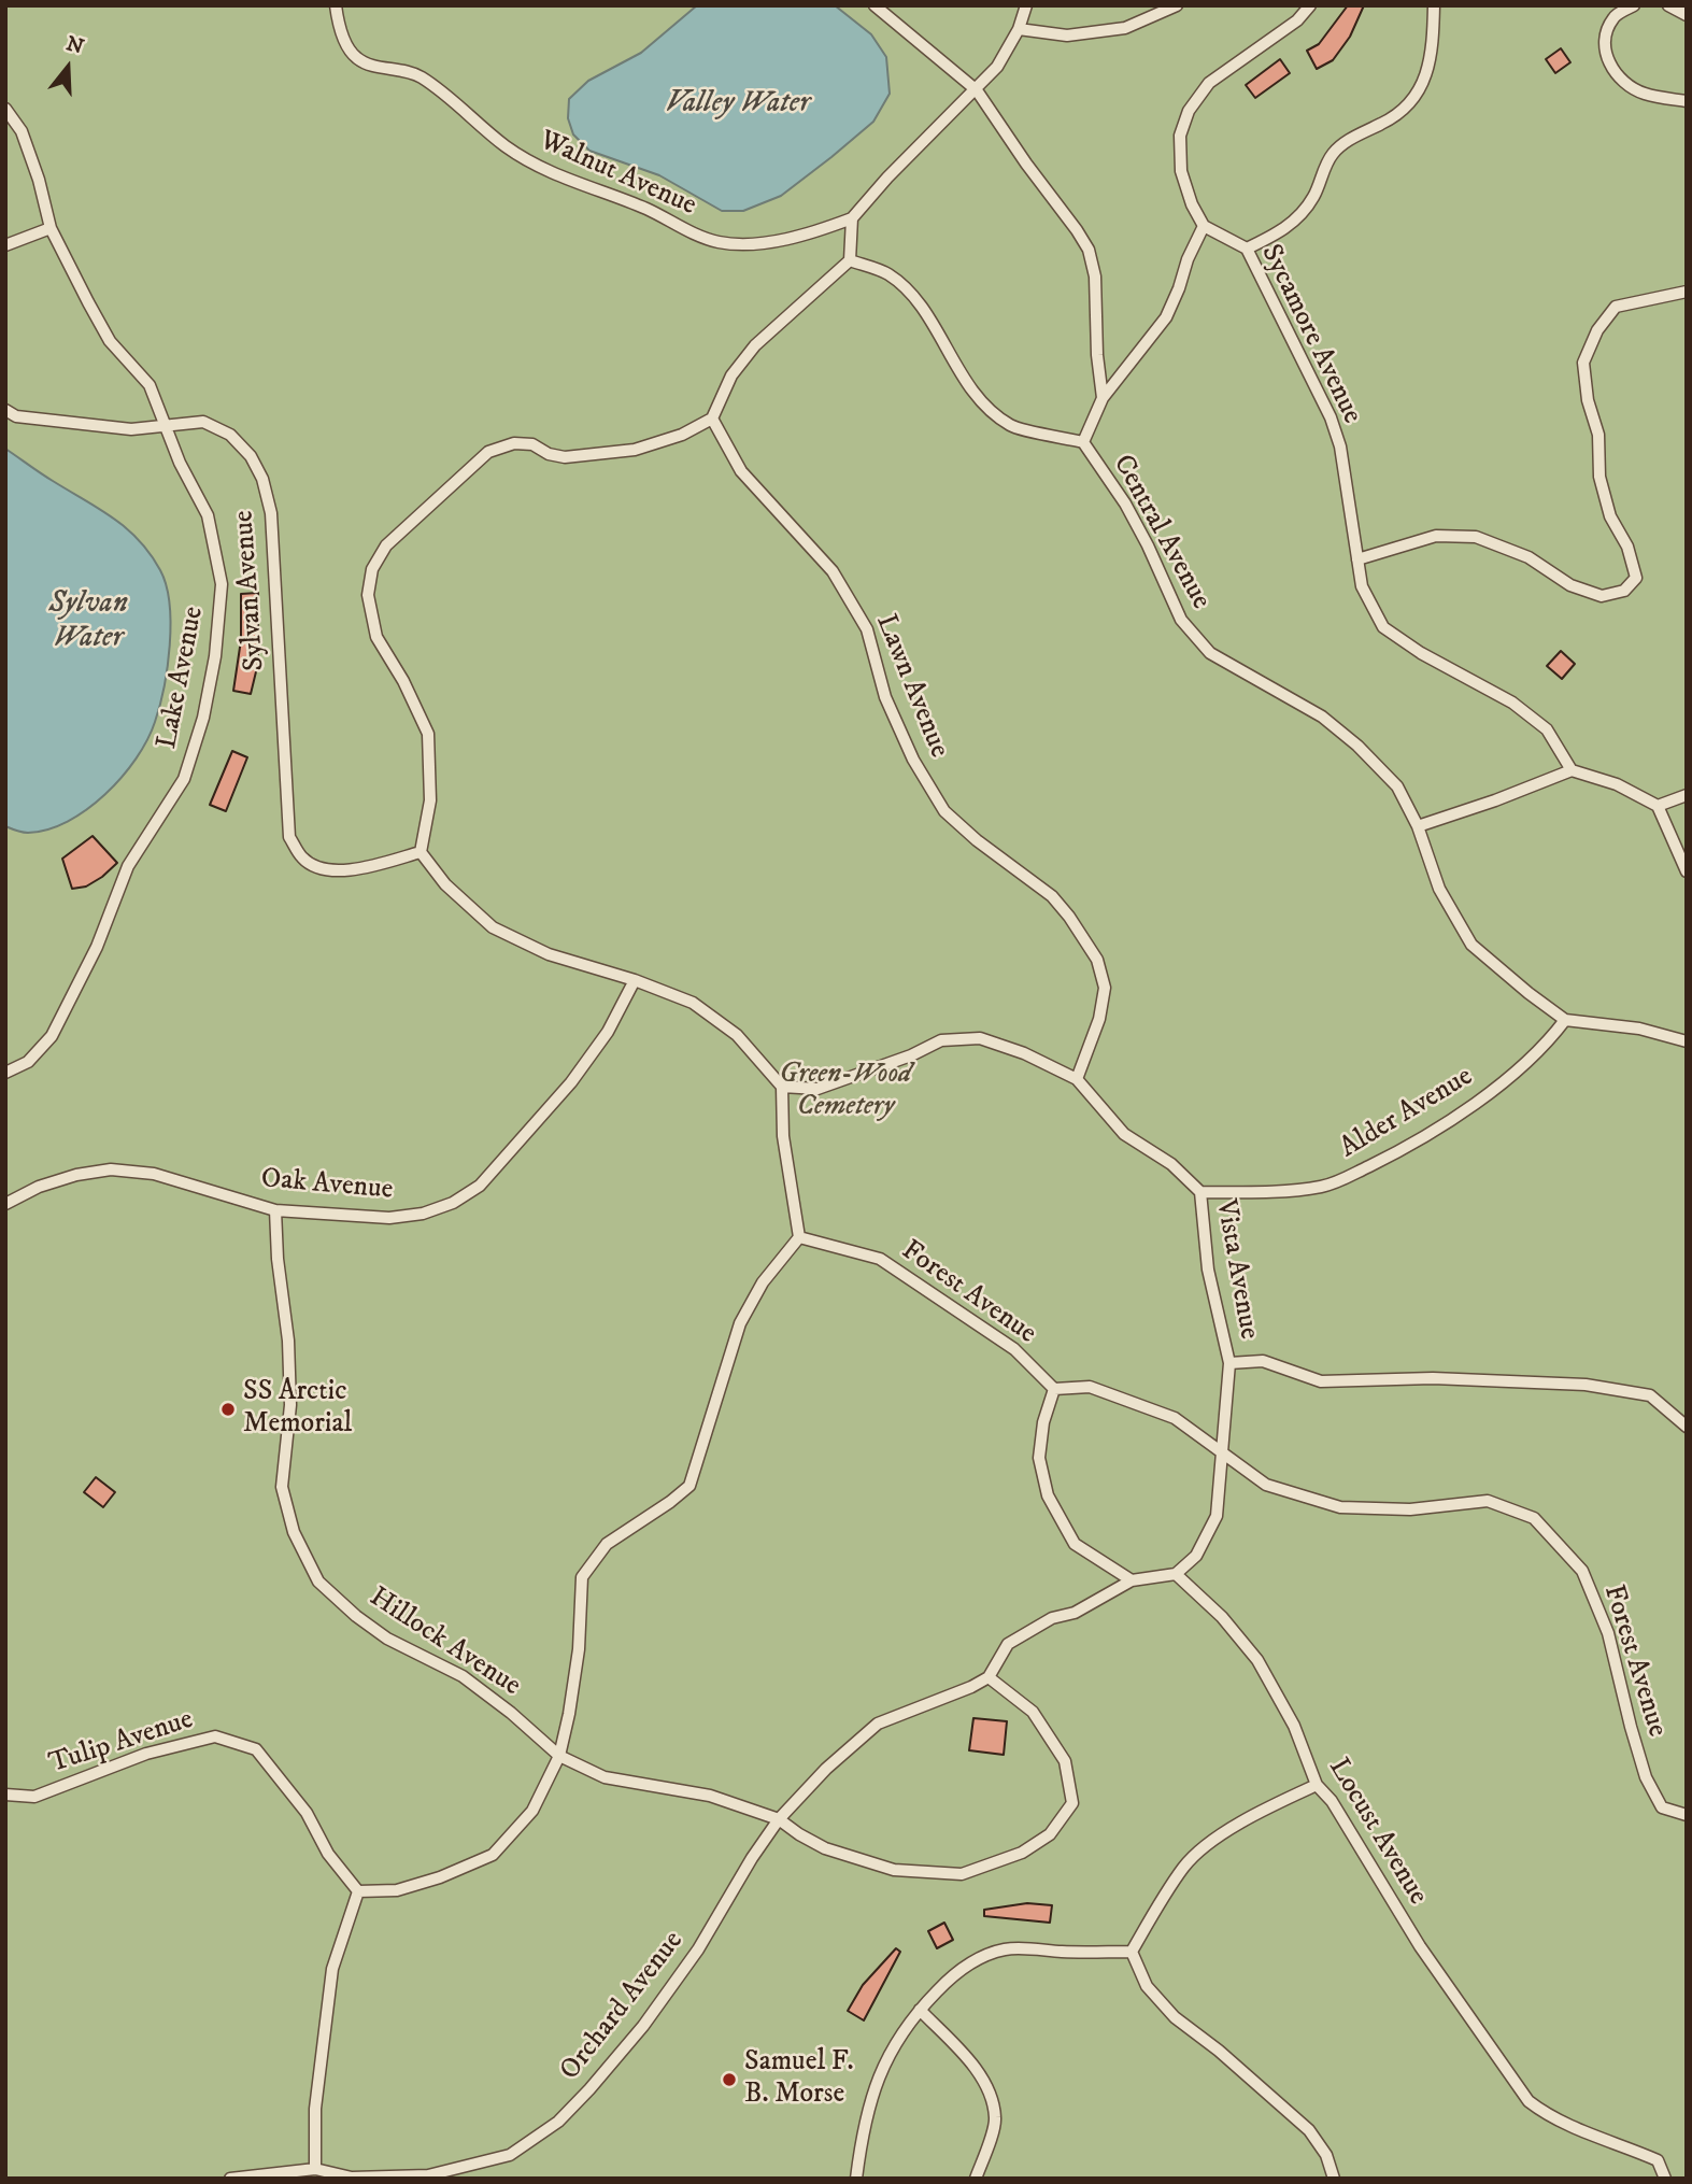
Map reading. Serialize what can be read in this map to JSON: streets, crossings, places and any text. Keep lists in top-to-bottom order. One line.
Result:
{"streets":{"lane":["Walnut Avenue","Sycamore Avenue","Central Avenue","Sylvan Avenue","Lake Avenue","Lawn Avenue","Alder Avenue","Oak Avenue","Vista Avenue","Forest Avenue","Hillock Avenue","Tulip Avenue","Locust Avenue","Orchard Avenue"]},"crossings":[["Sycamore Avenue","Central Avenue"],["Central Avenue","Alder Avenue"],["Sylvan Avenue","Lake Avenue"],["Lawn Avenue","Vista Avenue"],["Alder Avenue","Vista Avenue"],["Oak Avenue","Hillock Avenue"],["Forest Avenue","Locust Avenue"]],"water":["Valley Water","Sylvan Water"],"parks":["Green-Wood Cemetery"],"places":["SS Arctic Memorial","Samuel F. B. Morse"],"north":"top"}
